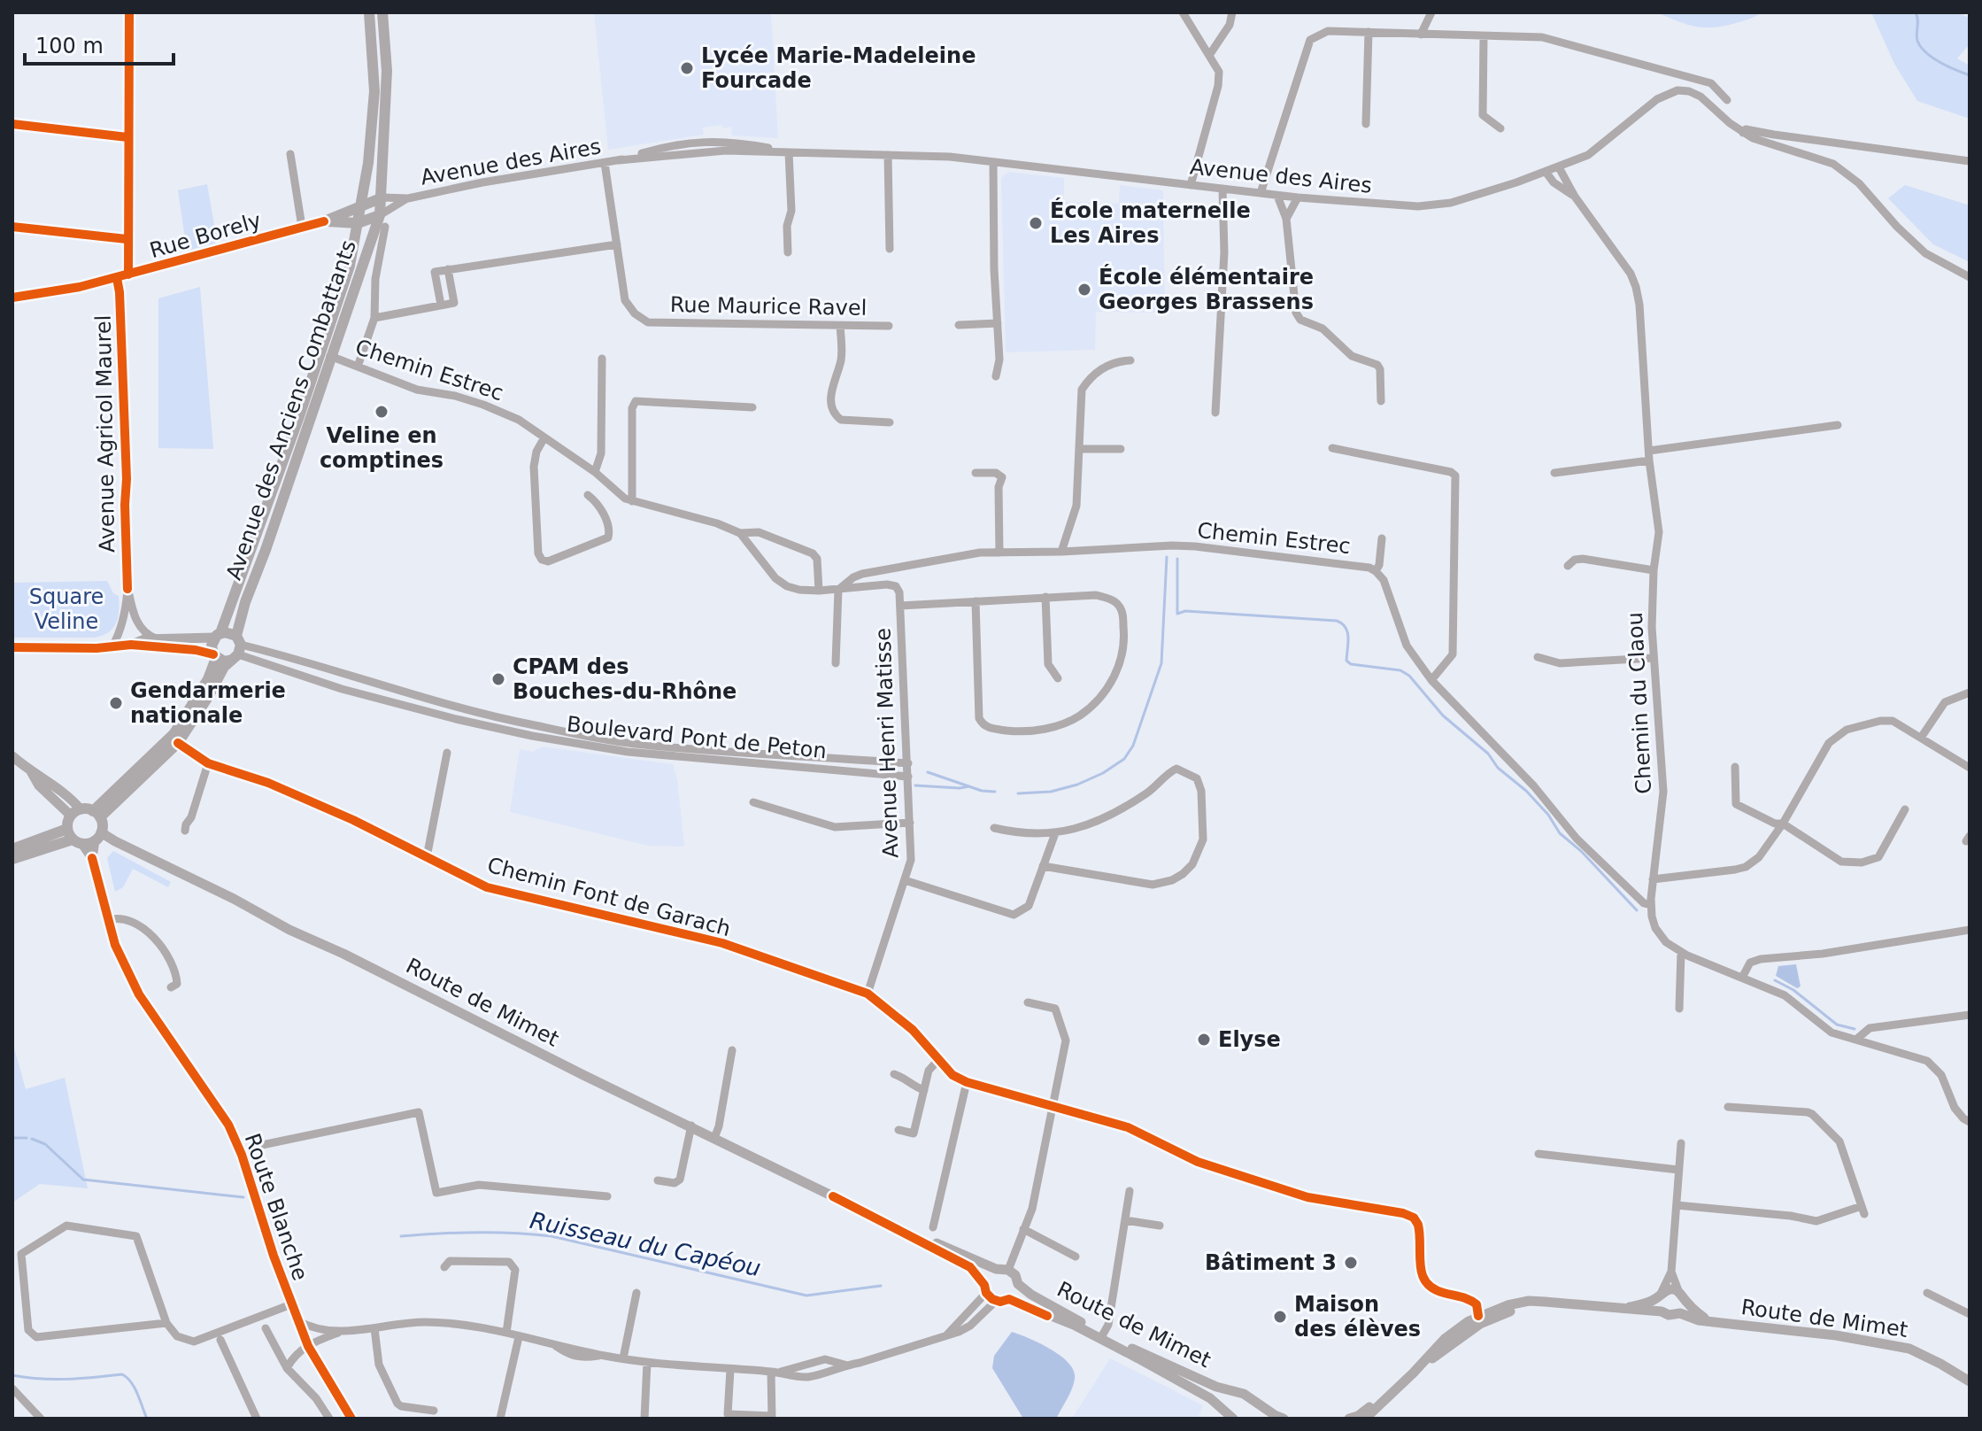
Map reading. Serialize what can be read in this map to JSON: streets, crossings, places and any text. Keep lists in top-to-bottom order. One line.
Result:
{"streets":{"main road":["Rue Borely","Avenue des Anciens Combattants"],"street":["Avenue des Aires","Rue Maurice Ravel","Chemin Estrec","Avenue Agricol Maurel","Chemin du Claou","Boulevard Pont de Peton","Avenue Henri Matisse","Chemin Font de Garach","Route de Mimet","Route Blanche"]},"crossings":[["Avenue des Aires","Rue Borely"],["Avenue des Aires","Rue Maurice Ravel"],["Avenue des Aires","Avenue des Anciens Combattants"],["Avenue des Aires","Chemin du Claou"],["Rue Borely","Avenue des Anciens Combattants"],["Rue Borely","Avenue Agricol Maurel"],["Chemin Estrec","Avenue des Anciens Combattants"],["Chemin Estrec","Chemin du Claou"],["Chemin Estrec","Avenue Henri Matisse"],["Avenue des Anciens Combattants","Boulevard Pont de Peton"],["Avenue des Anciens Combattants","Chemin Font de Garach"],["Boulevard Pont de Peton","Avenue Henri Matisse"],["Avenue Henri Matisse","Chemin Font de Garach"],["Route de Mimet","Route Blanche"]],"water":["Ruisseau du Capéou"],"parks":["Square Veline"],"places":["Lycée Marie-Madeleine Fourcade","École maternelle Les Aires","École élémentaire Georges Brassens","Veline en comptines","CPAM des Bouches-du-Rhône","Gendarmerie nationale","Elyse","Bâtiment 3","Maison des élèves"],"scale_bar":"100 m"}
